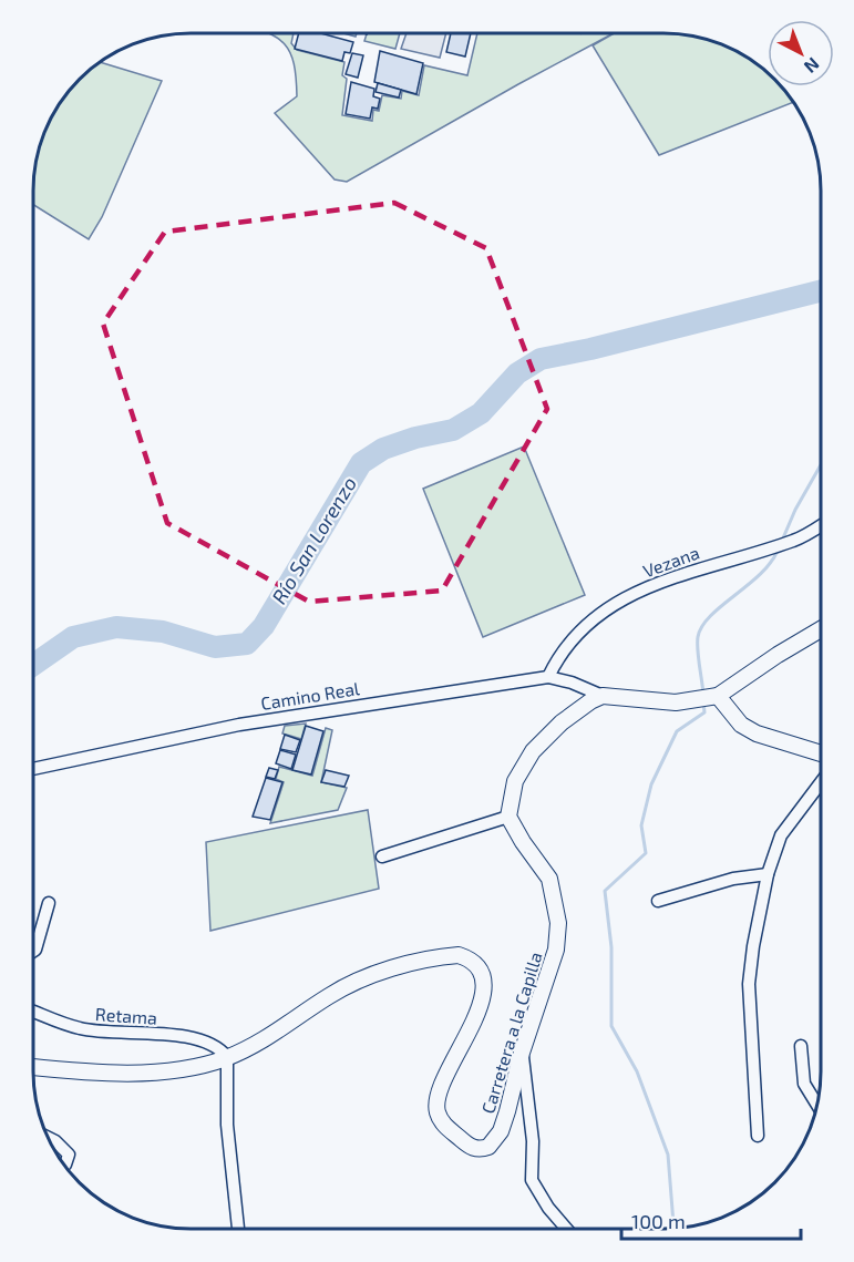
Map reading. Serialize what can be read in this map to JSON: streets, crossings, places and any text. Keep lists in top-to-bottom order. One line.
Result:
{"streets":{"street":["Vezana","Camino Real","Retama","Carretera a la Capilla"]},"crossings":[["Vezana","Camino Real"],["Retama","Carretera a la Capilla"]],"water":["Río San Lorenzo"],"scale_bar":"100 m","north":"bottom right"}
